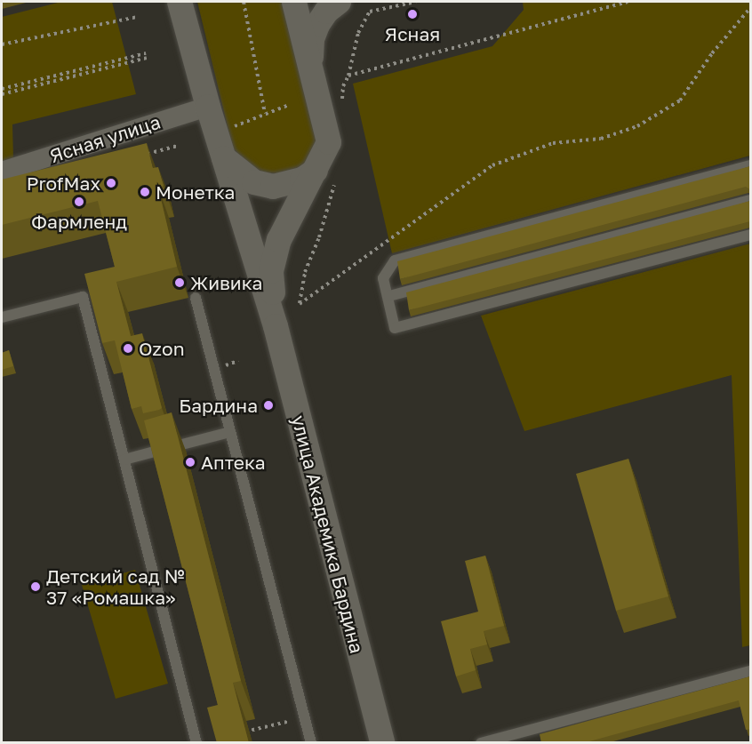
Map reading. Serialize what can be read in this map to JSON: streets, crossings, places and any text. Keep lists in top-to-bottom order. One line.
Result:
{"streets":{"street":["Ясная улица","улица Академика Бардина"]},"crossings":[["Ясная улица","улица Академика Бардина"]],"places":["Ясная","ProfMax","Монетка","Фармленд","Живика","Ozon","Бардина","Аптека","Детский сад № 37 «Ромашка»"]}
